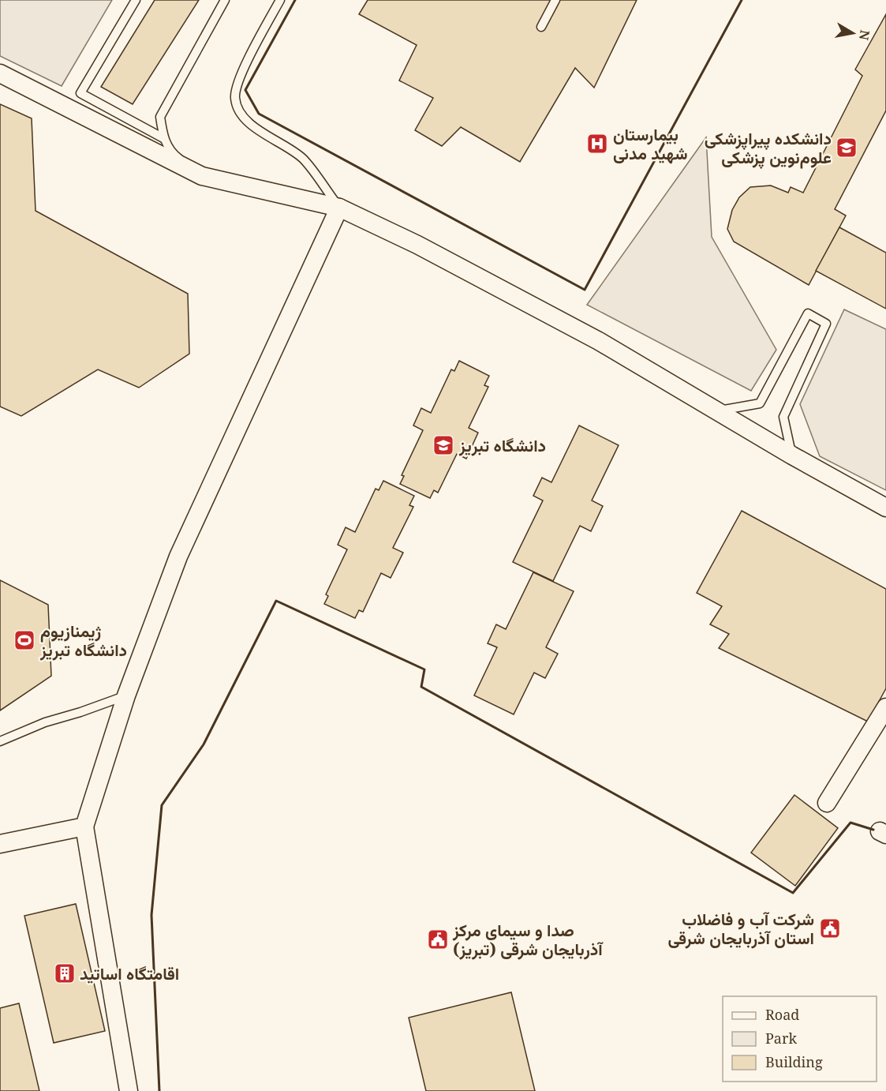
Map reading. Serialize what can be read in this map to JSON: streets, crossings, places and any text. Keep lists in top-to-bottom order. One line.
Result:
{"places":{"hospital":["بیمارستان شهید مدنی"],"school or university":["دانشکده پیراپزشکی علوم‌نوین پزشکی","دانشگاه تبریز"],"sports":["ژیمنازیوم دانشگاه تبریز"],"public building":["شرکت آب و فاضلاب استان آذربایجان شرقی","صدا و سیمای مرکز آذربایجان شرقی (تبریز)"],"building":["اقامتگاه اساتید"]},"legend":["Road","Park","Building"],"north":"right"}
